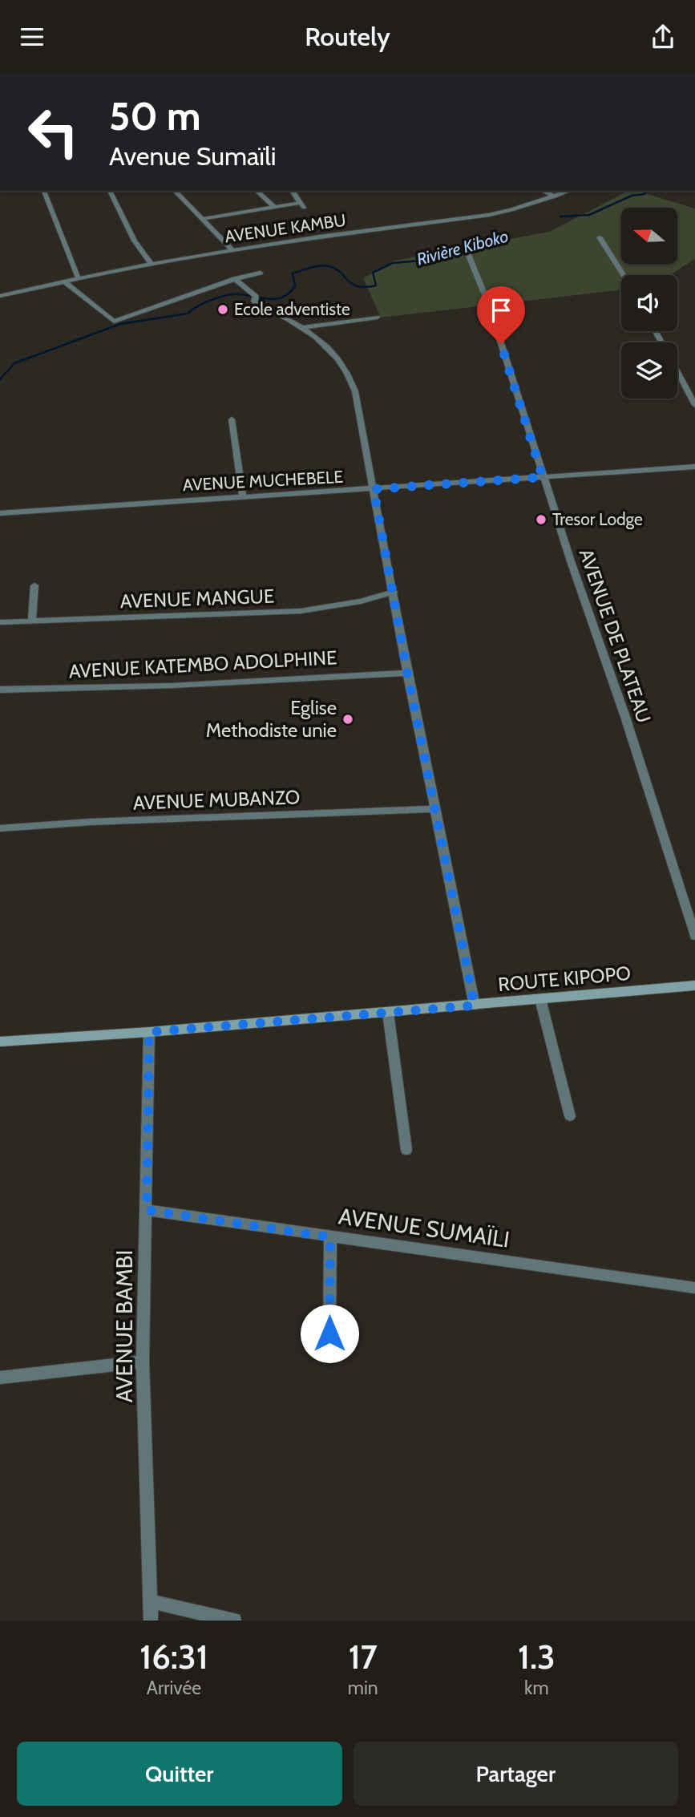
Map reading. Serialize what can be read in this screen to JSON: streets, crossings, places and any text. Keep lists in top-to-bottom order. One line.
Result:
{"streets":{"main road":["ROUTE KIPOPO"],"street":["AVENUE KAMBU","AVENUE MUCHEBELE","AVENUE MANGUE","AVENUE DE PLATEAU","AVENUE KATEMBO ADOLPHINE","AVENUE MUBANZO","AVENUE SUMAÏLI","AVENUE BAMBI"]},"crossings":[["AVENUE MUCHEBELE","AVENUE DE PLATEAU"],["ROUTE KIPOPO","AVENUE BAMBI"],["AVENUE SUMAÏLI","AVENUE BAMBI"]],"water":["Rivière Kiboko"],"places":["Ecole adventiste","Tresor Lodge","Eglise Methodiste unie"],"north":"left","page":{"header":"Routely","turn":["50 m","Avenue Sumaïli"],"eta":["16:31","Arrivée","17","min","1.3","km"],"buttons":["Quitter","Partager"]}}
